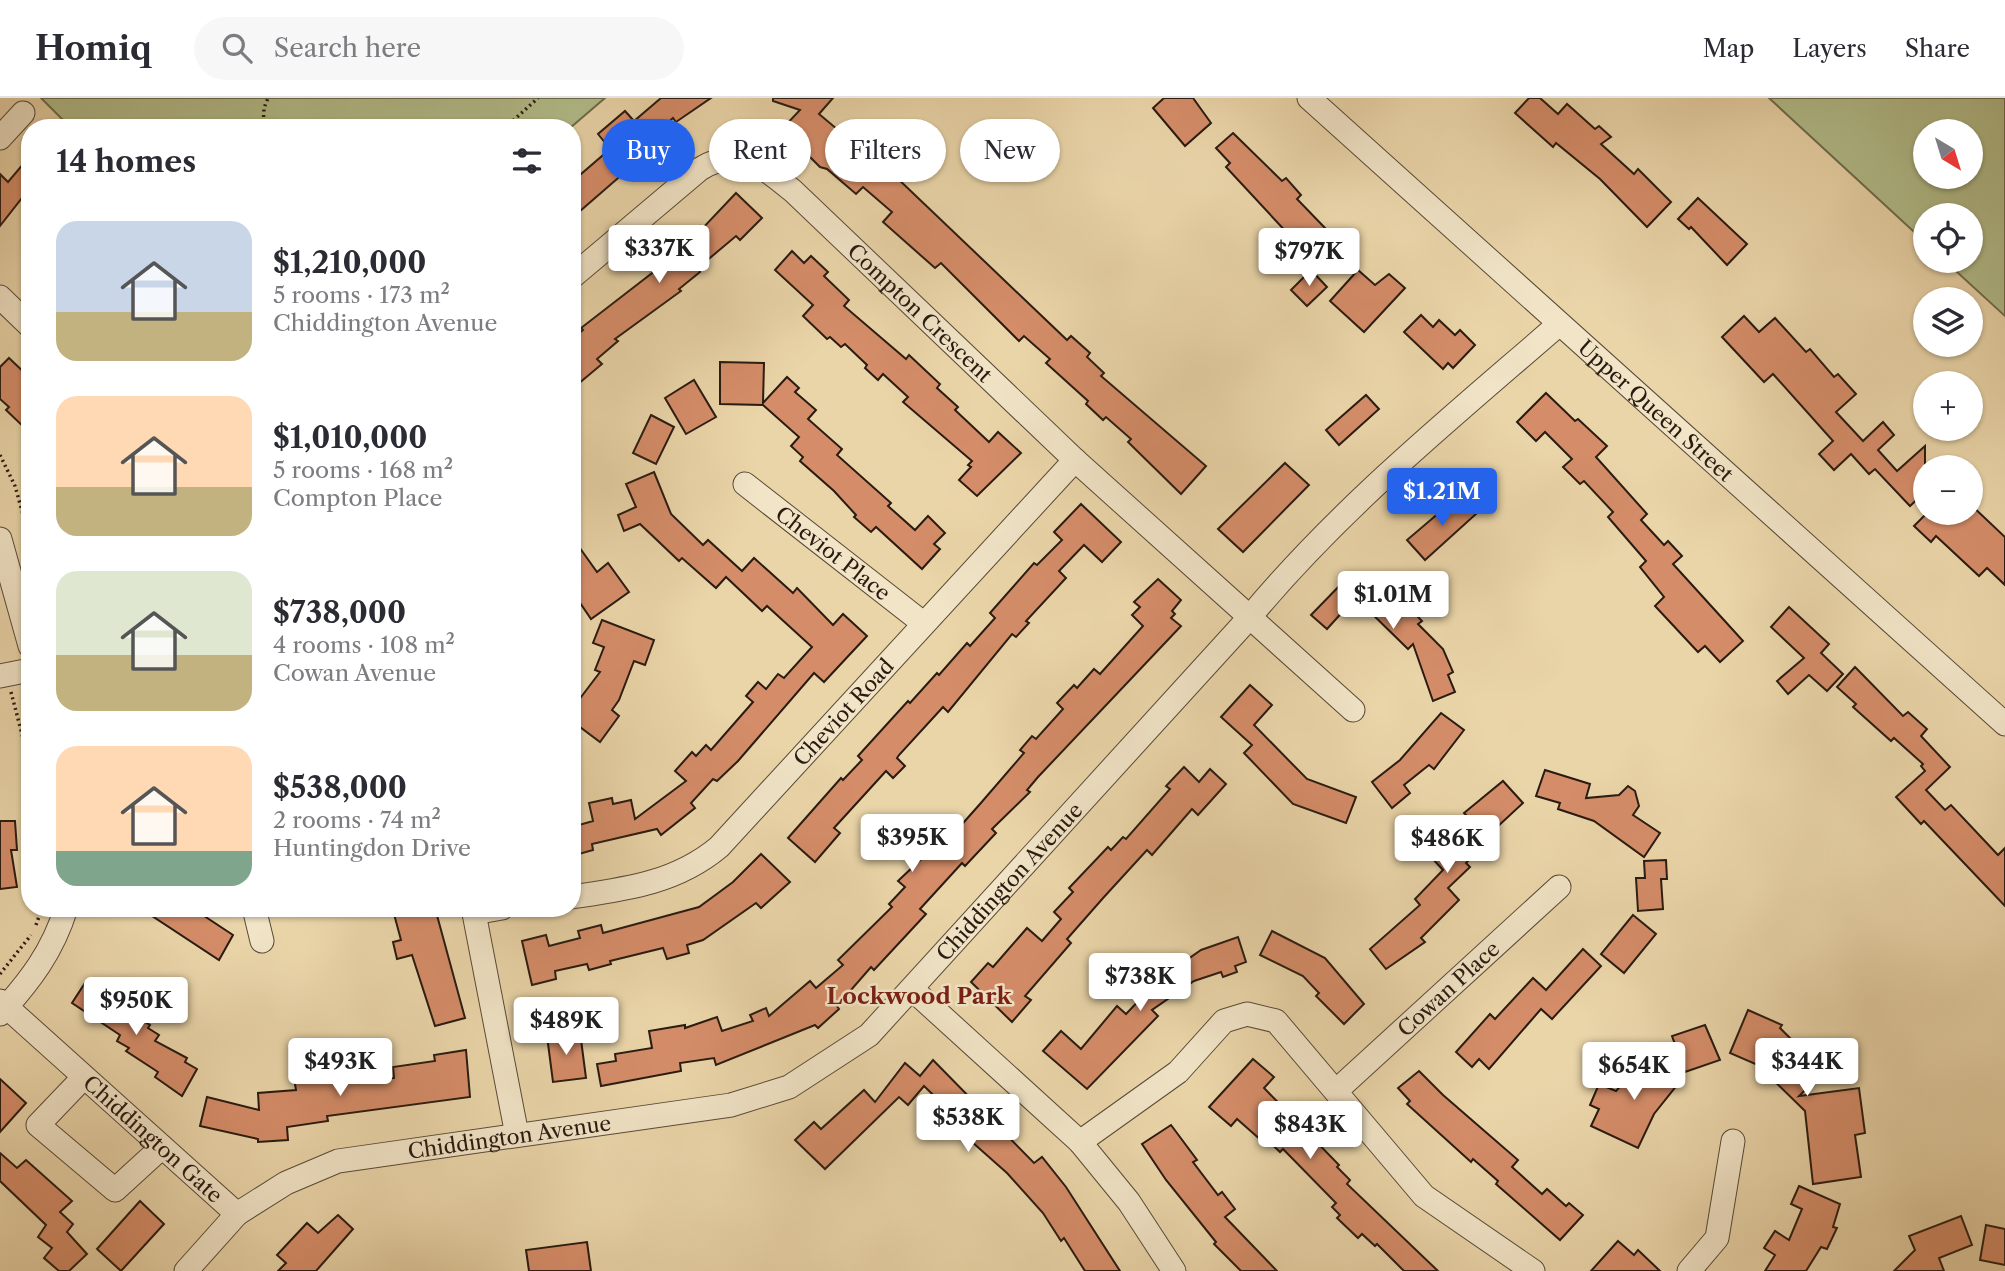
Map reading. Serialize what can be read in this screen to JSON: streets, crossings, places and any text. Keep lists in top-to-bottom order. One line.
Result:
{"streets":{"street":["Compton Crescent","Upper Queen Street","Cheviot Place","Cheviot Road","Chiddington Avenue","Cowan Place","Chiddington Gate"]},"crossings":[["Compton Crescent","Cheviot Road"],["Compton Crescent","Chiddington Avenue"],["Upper Queen Street","Chiddington Avenue"],["Cheviot Place","Cheviot Road"],["Chiddington Avenue","Chiddington Gate"]],"districts":["Lockwood Park"],"north":"bottom right","page":{"header":"Homiq","search":"Search here","nav":["Map","Layers","Share"],"map_buttons":["+","−"],"chip":["Buy","Rent","Filters","New"],"heading":"14 homes","list":[{"name":"$1,210,000","note":"5 rooms · 173 m² · Chiddington Avenue"},{"name":"$1,010,000","note":"5 rooms · 168 m² · Compton Place"},{"name":"$738,000","note":"4 rooms · 108 m² · Cowan Avenue"},{"name":"$538,000","note":"2 rooms · 74 m² · Huntingdon Drive"}],"price":["$337K","$797K","$1.21M","$1.01M","$395K","$486K","$738K","$950K","$489K","$493K","$344K","$654K","$538K","$843K"]}}
